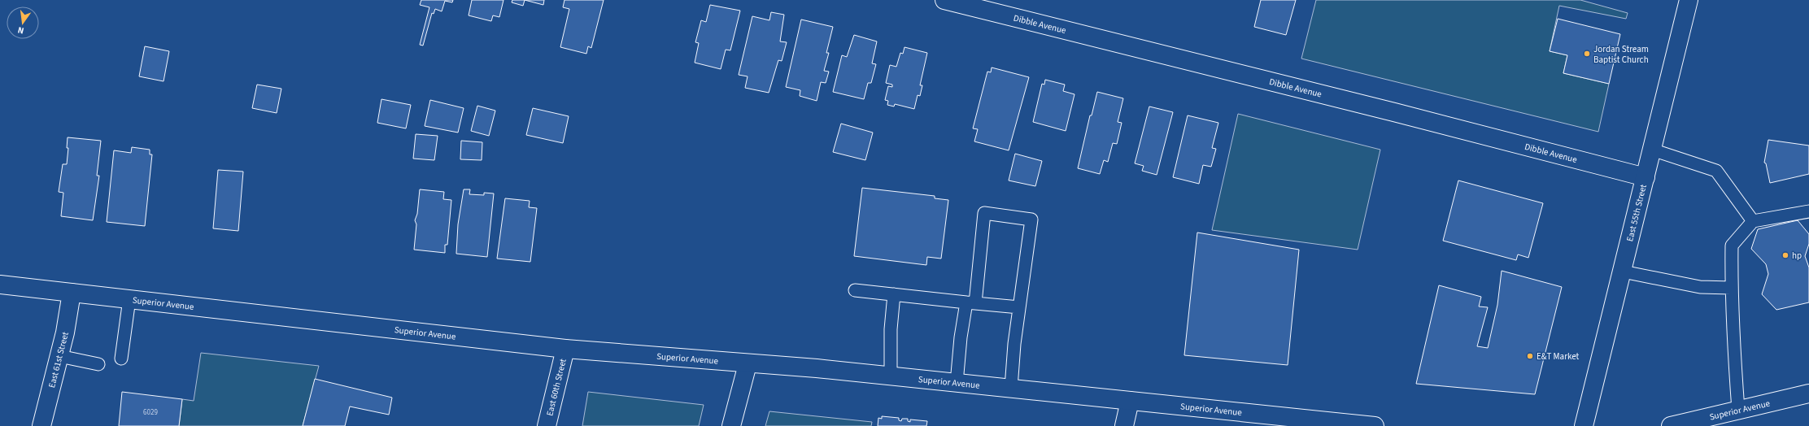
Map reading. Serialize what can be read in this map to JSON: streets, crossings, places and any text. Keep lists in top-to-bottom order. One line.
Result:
{"streets":{"main road":["Dibble Avenue","East 55th Street","Superior Avenue","East 61st Street","East 60th Street"]},"crossings":[["Dibble Avenue","East 55th Street"],["Superior Avenue","East 61st Street"],["Superior Avenue","East 60th Street"]],"places":["Jordan Stream Baptist Church","hp","E&T Market"],"house_numbers":["6029"],"north":"bottom"}
